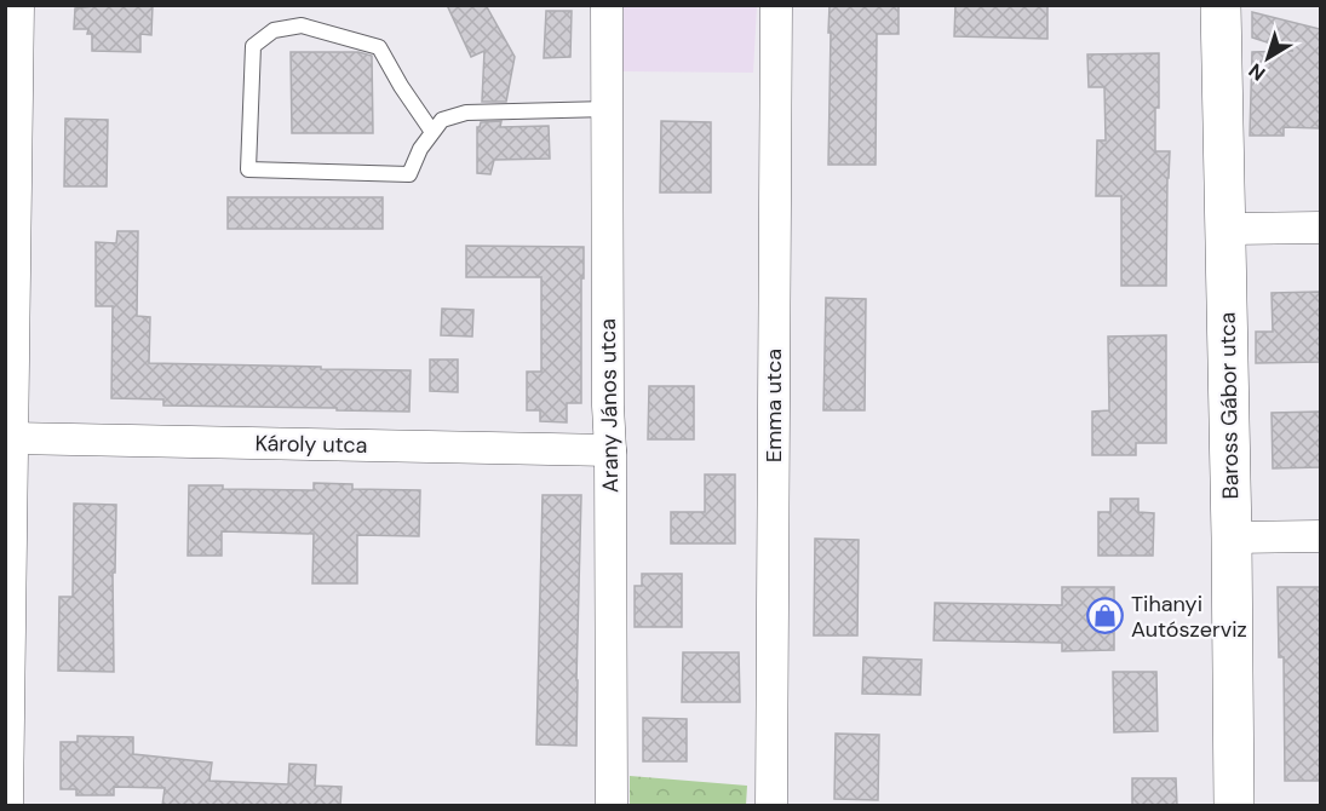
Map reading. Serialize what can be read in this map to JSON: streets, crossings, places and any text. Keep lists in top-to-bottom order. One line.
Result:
{"streets":{"street":["Arany János utca","Emma utca","Baross Gábor utca","Károly utca"]},"crossings":[["Arany János utca","Károly utca"]],"places":{"shop":["Tihanyi Autószerviz"]},"north":"bottom left"}
